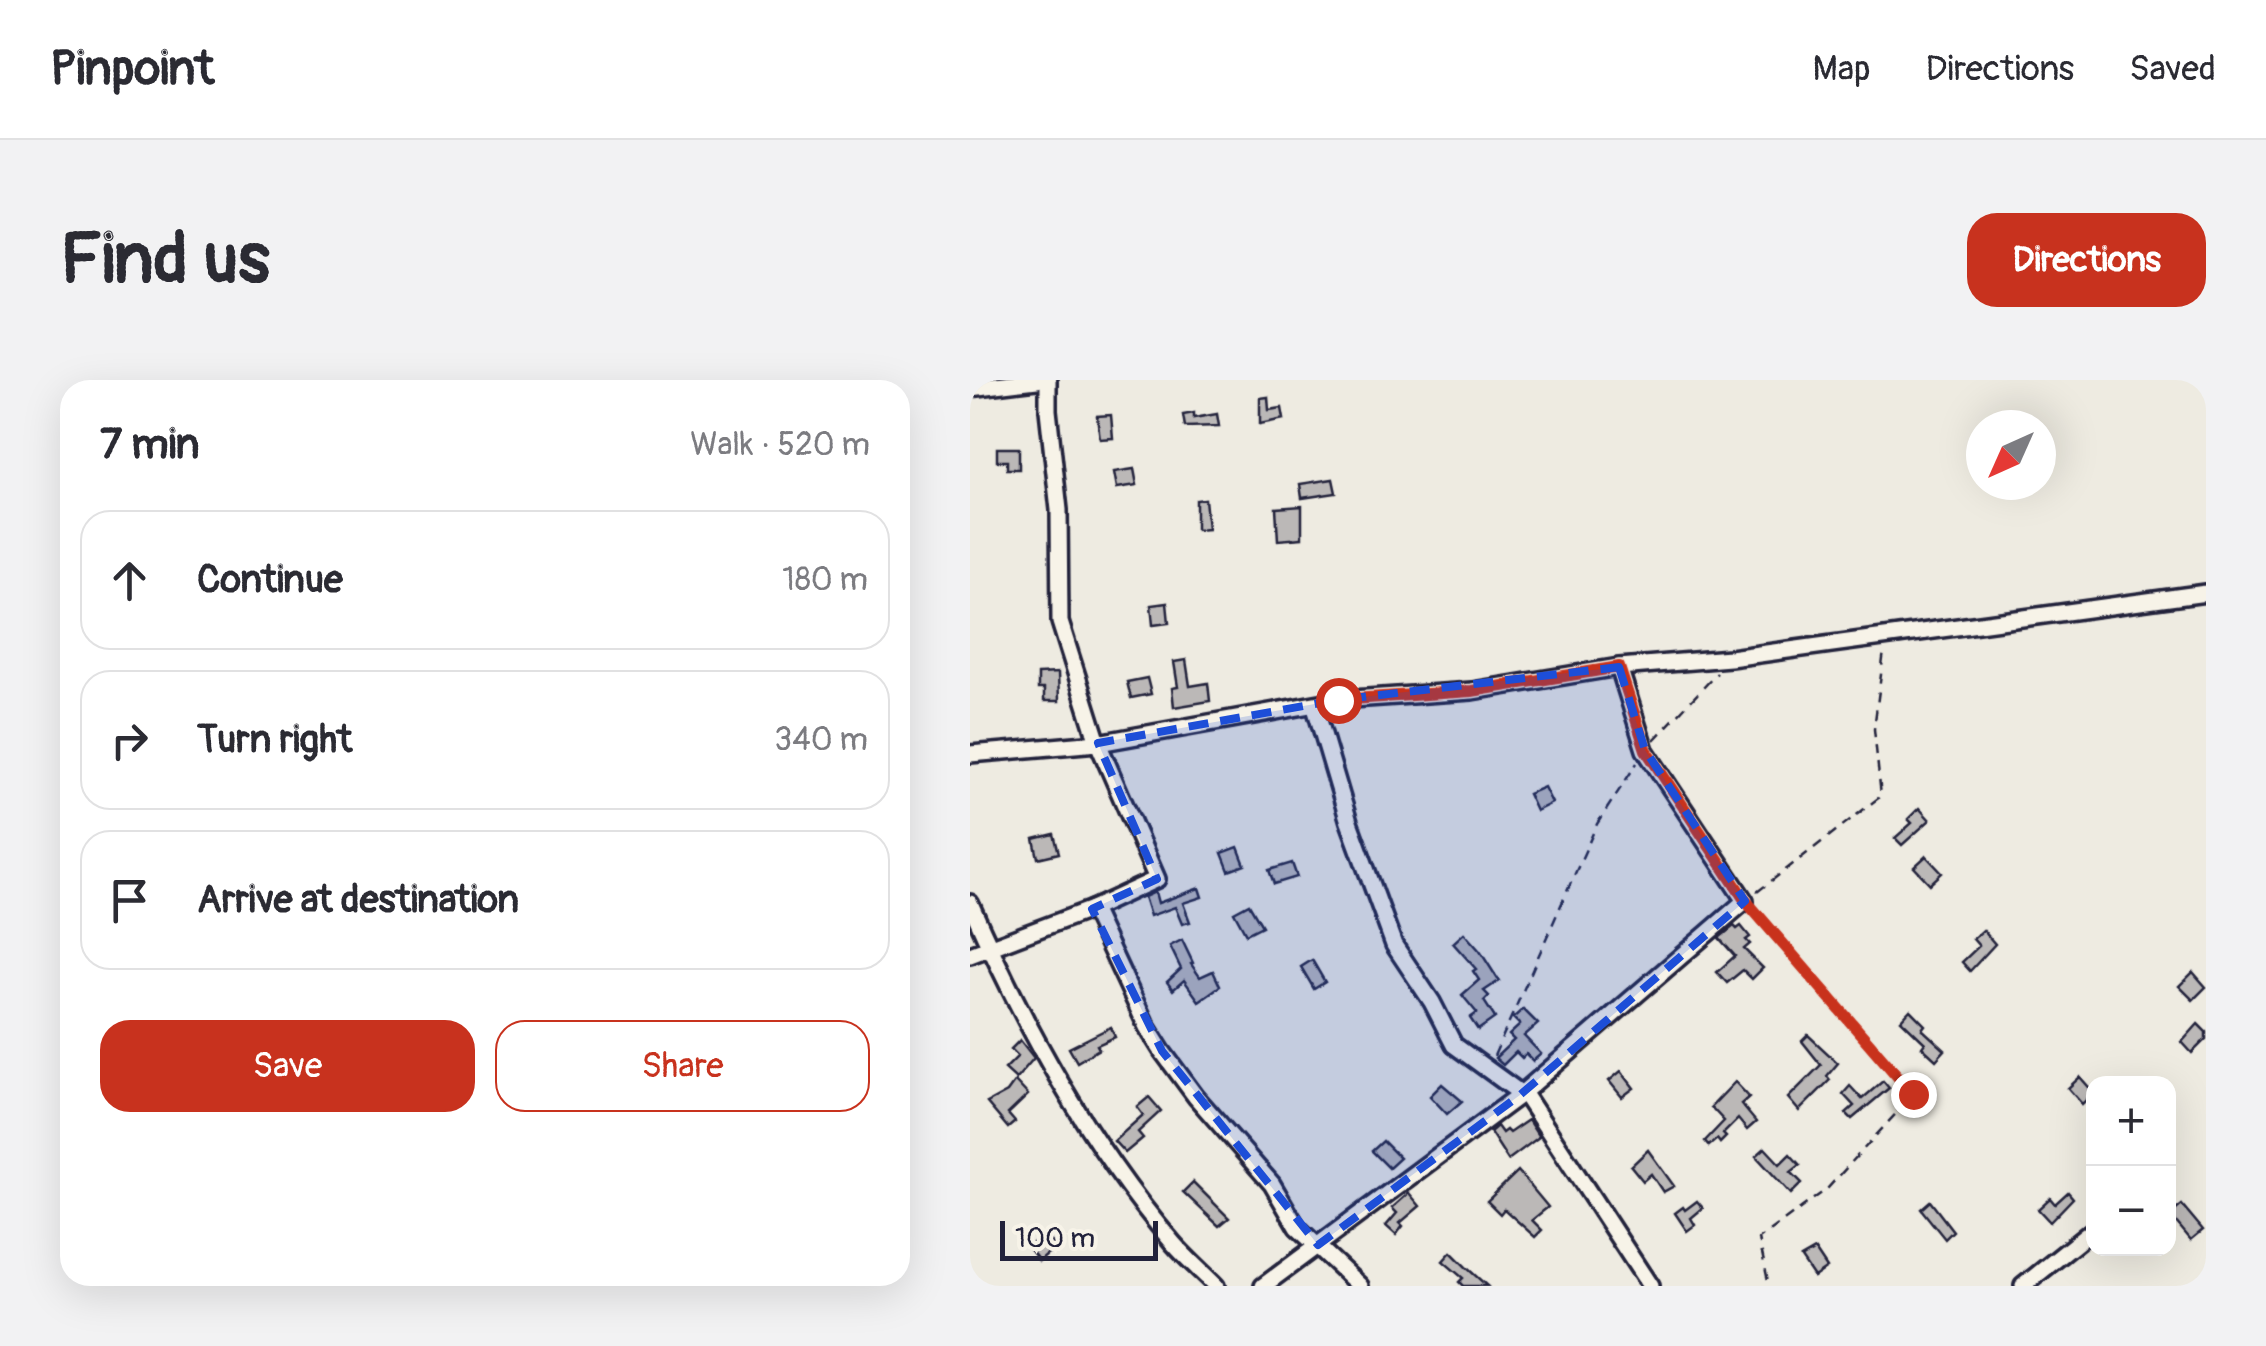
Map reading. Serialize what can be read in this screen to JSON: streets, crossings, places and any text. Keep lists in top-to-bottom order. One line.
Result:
{"scale_bar":"100 m","north":"bottom left","page":{"header":"Pinpoint","nav":["Map","Directions","Saved"],"buttons":["Directions",["Save","Share"]],"title":"Find us","heading":["7 min","Walk · 520 m"],"list":[["Continue","180 m"],["Turn right","340 m"],"Arrive at destination"],"map_buttons":["+","−"],"scale":"100 m"}}
